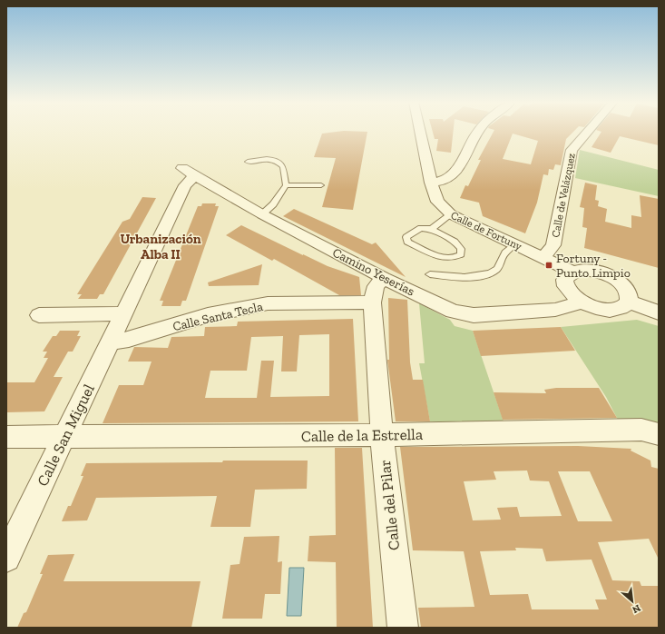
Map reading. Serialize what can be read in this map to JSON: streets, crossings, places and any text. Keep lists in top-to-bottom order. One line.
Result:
{"streets":{"street":["Calle de Velázquez","Calle de Fortuny","Camino Yeserías","Calle Santa Tecla","Calle San Miguel","Calle de la Estrella","Calle del Pilar"]},"crossings":[["Calle de Velázquez","Calle de Fortuny"],["Camino Yeserías","Calle San Miguel"],["Camino Yeserías","Calle del Pilar"],["Calle Santa Tecla","Calle San Miguel"],["Calle Santa Tecla","Calle del Pilar"],["Calle San Miguel","Calle de la Estrella"],["Calle de la Estrella","Calle del Pilar"]],"districts":["Urbanización Alba II"],"places":{"transit":["Fortuny - Punto Limpio"]},"north":"bottom right"}
